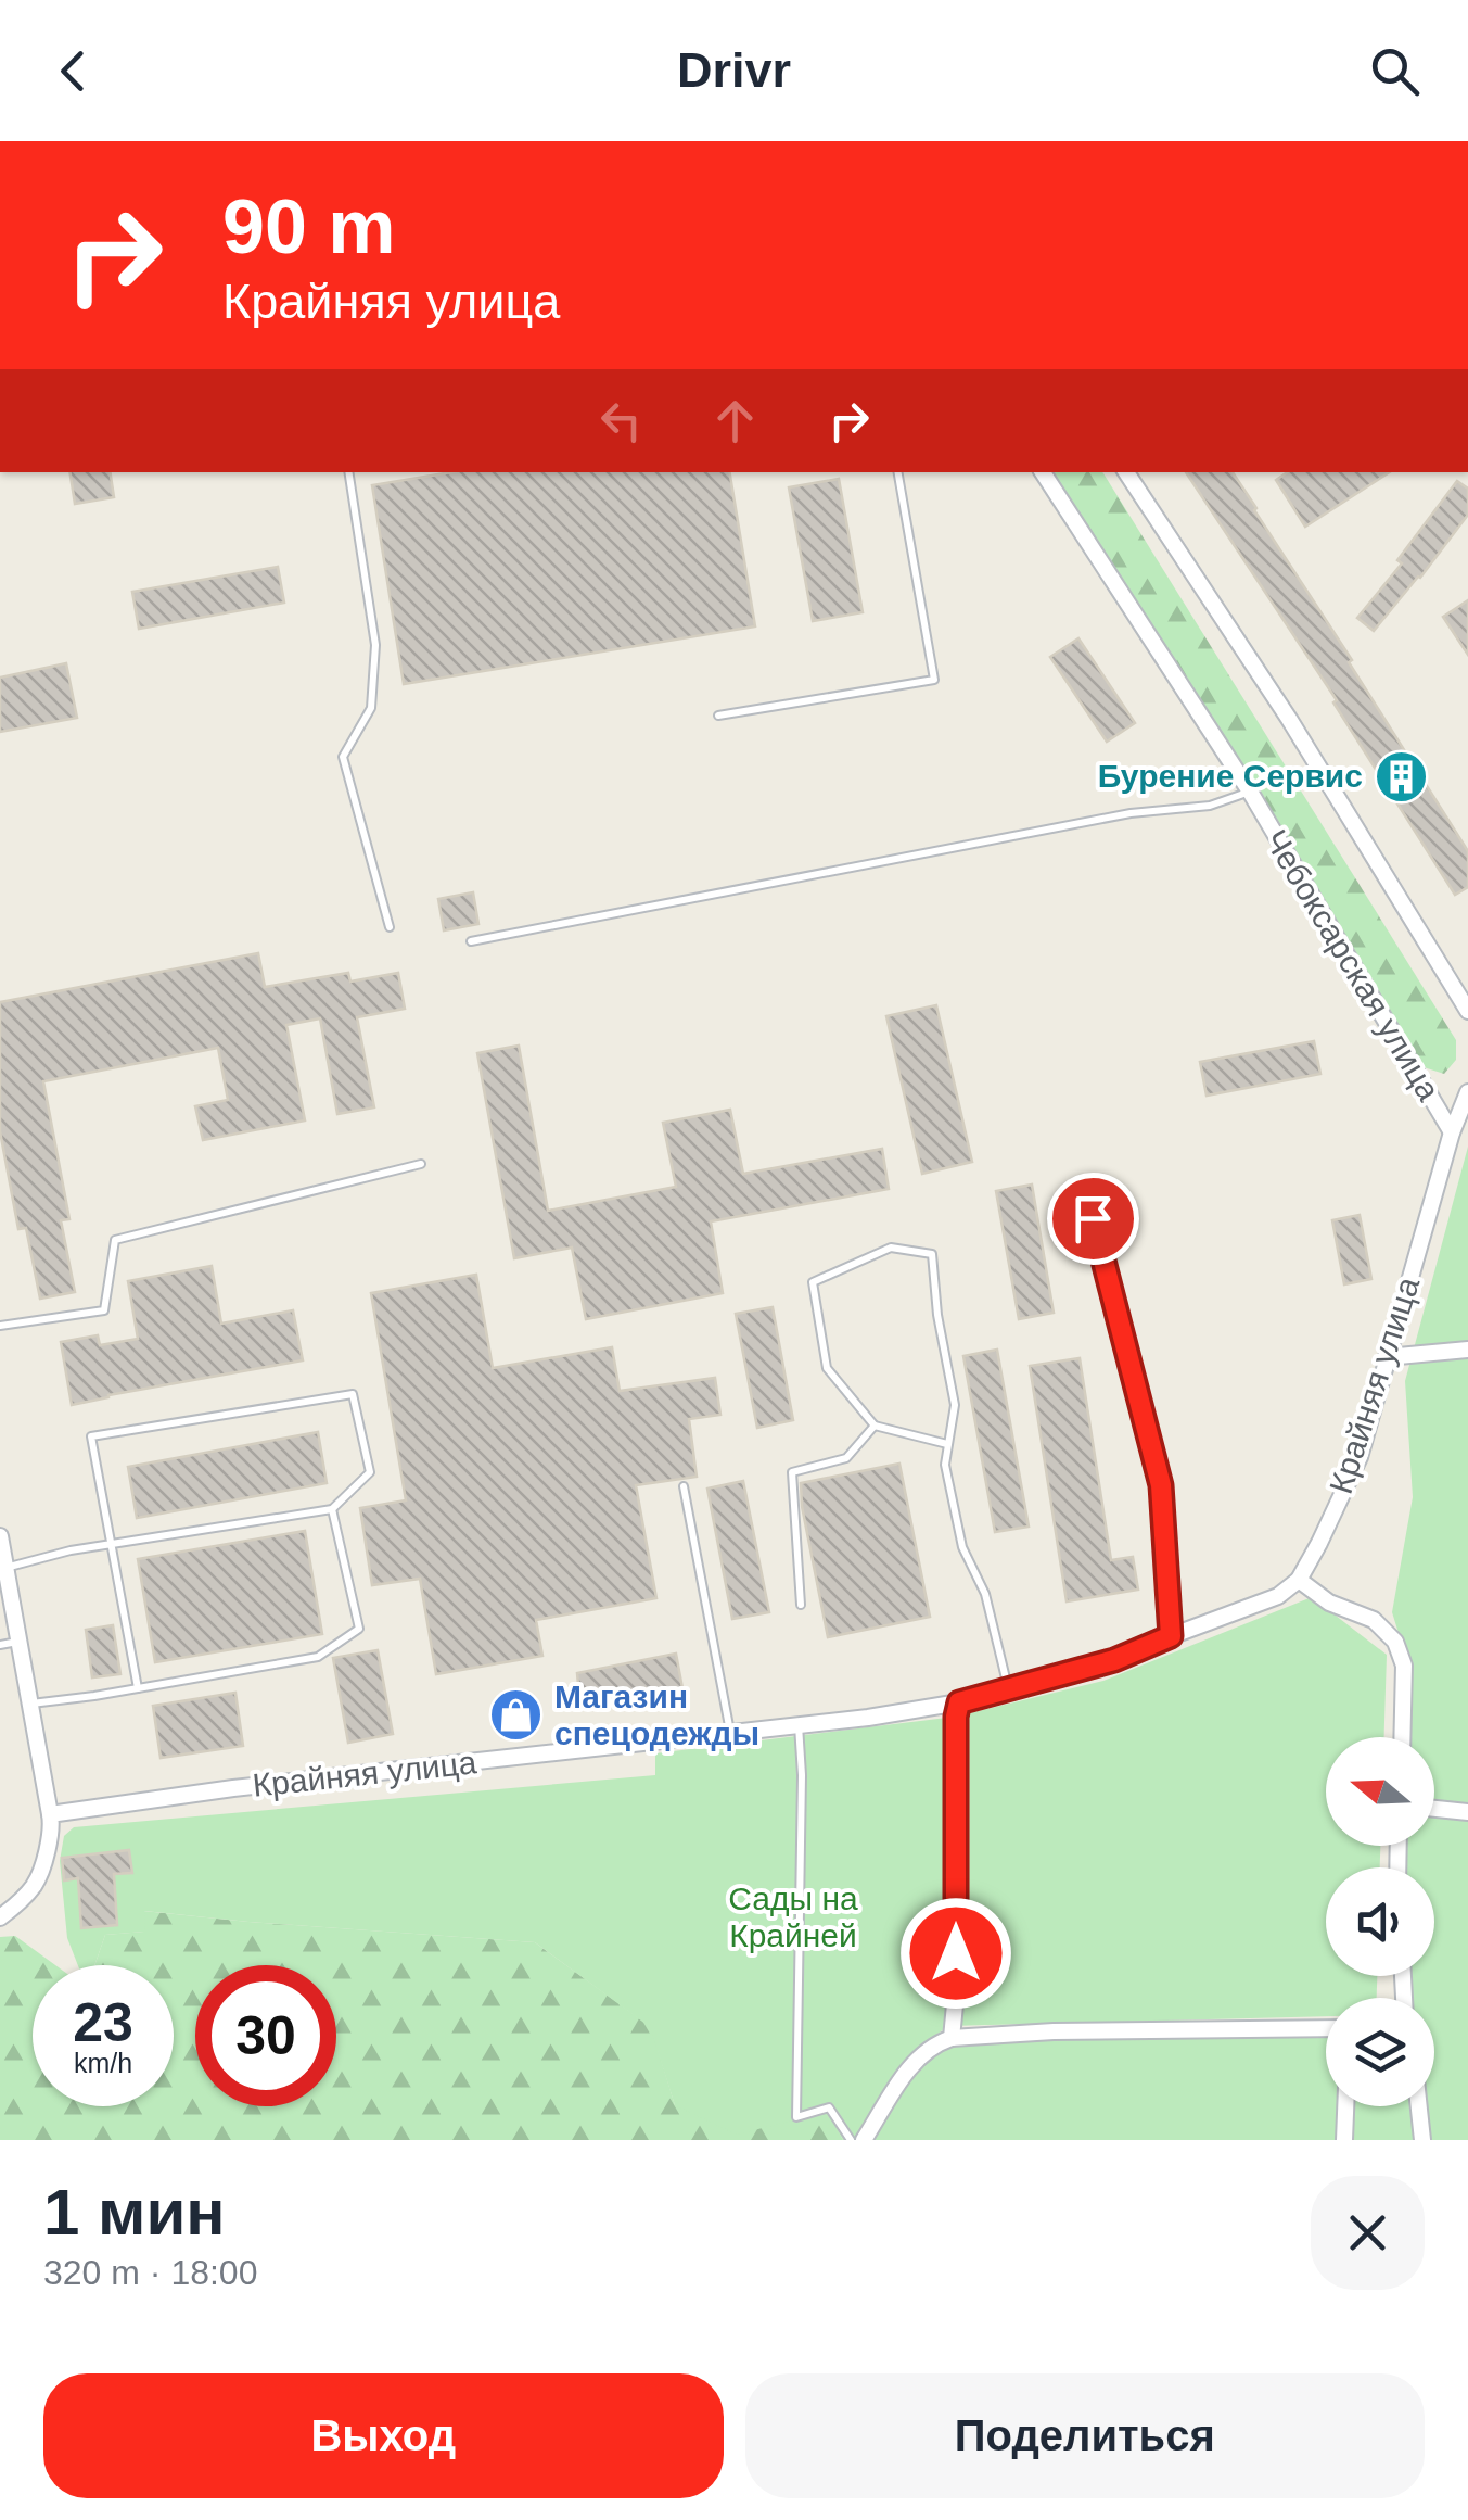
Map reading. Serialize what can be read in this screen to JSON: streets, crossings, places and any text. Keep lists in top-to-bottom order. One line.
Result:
{"streets":{"street":["Чебоксарская улица","Крайняя улица"]},"crossings":[["Чебоксарская улица","Крайняя улица"]],"parks":["Сады на Крайней"],"places":{"building":["Бурение Сервис"],"shop":["Магазин спецодежды"]},"north":"left","page":{"header":"Drivr","turn":["90 m","Крайняя улица"],"speed":"23 km/h","limit":"30","heading":["1 мин","320 m · 18:00"],"buttons":["Выход","Поделиться"]}}
